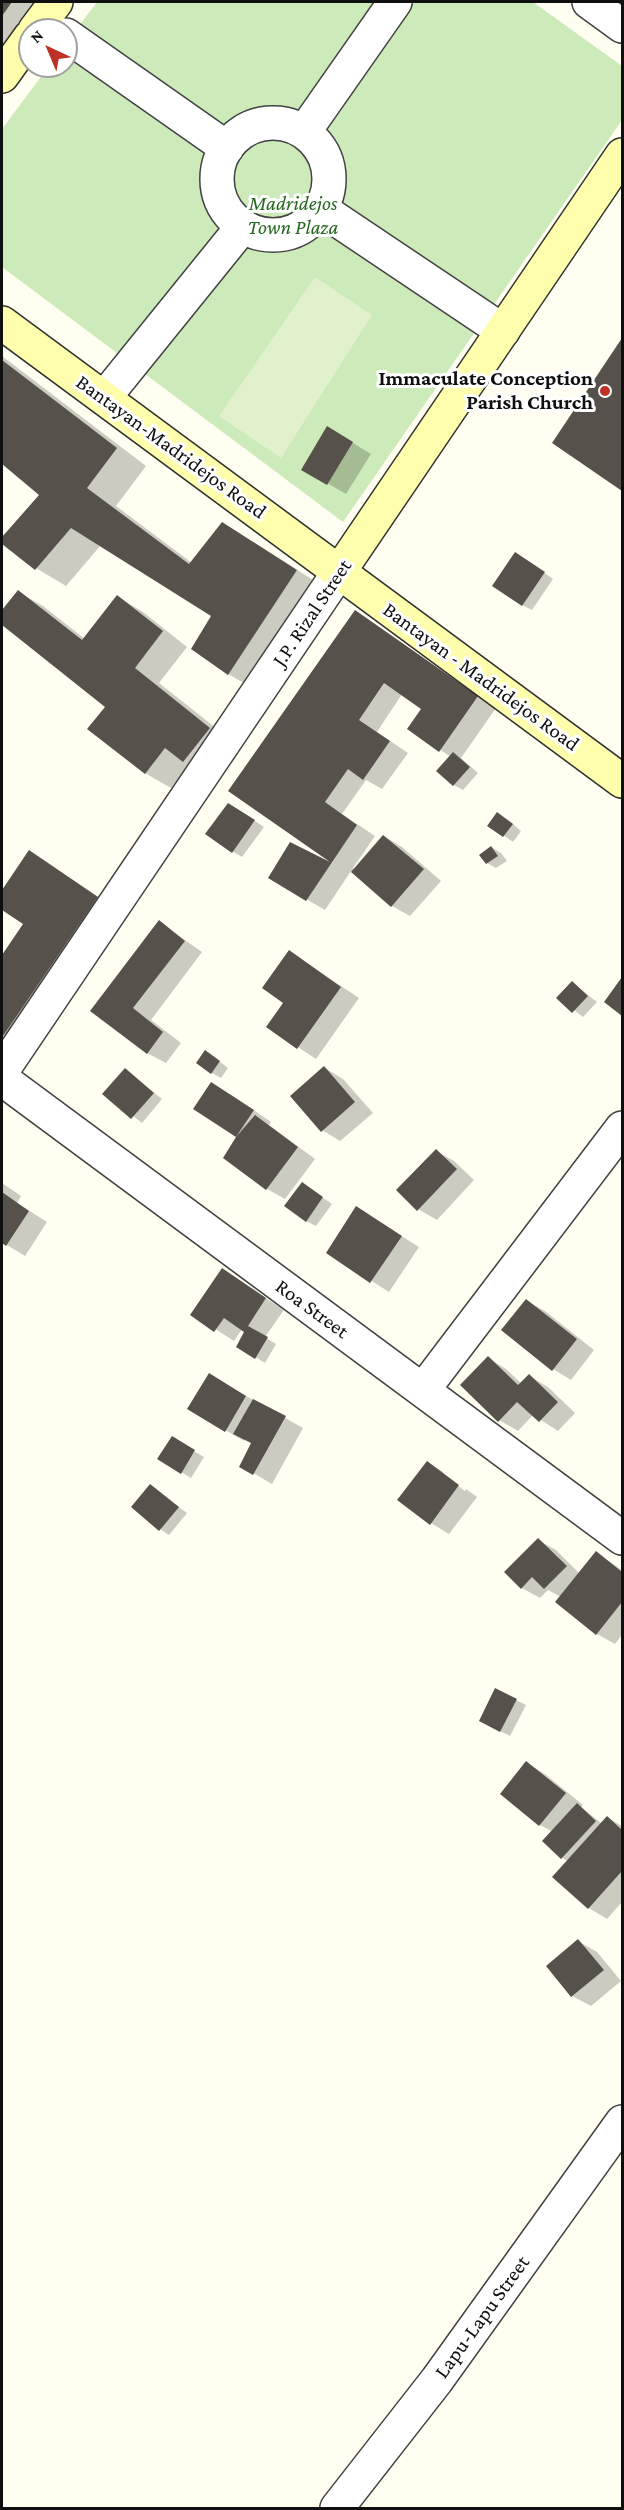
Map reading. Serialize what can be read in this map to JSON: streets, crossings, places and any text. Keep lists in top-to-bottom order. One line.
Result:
{"streets":{"main road":["Bantayan-Madridejos Road","J.P. Rizal Street","Bantayan - Madridejos Road"],"street":["Roa Street","Lapu-Lapu Street"]},"crossings":[["Bantayan-Madridejos Road","J.P. Rizal Street"],["Bantayan-Madridejos Road","Bantayan - Madridejos Road"],["J.P. Rizal Street","Bantayan - Madridejos Road"]],"parks":["Madridejos Town Plaza"],"places":["Immaculate Conception Parish Church"],"north":"top left"}
